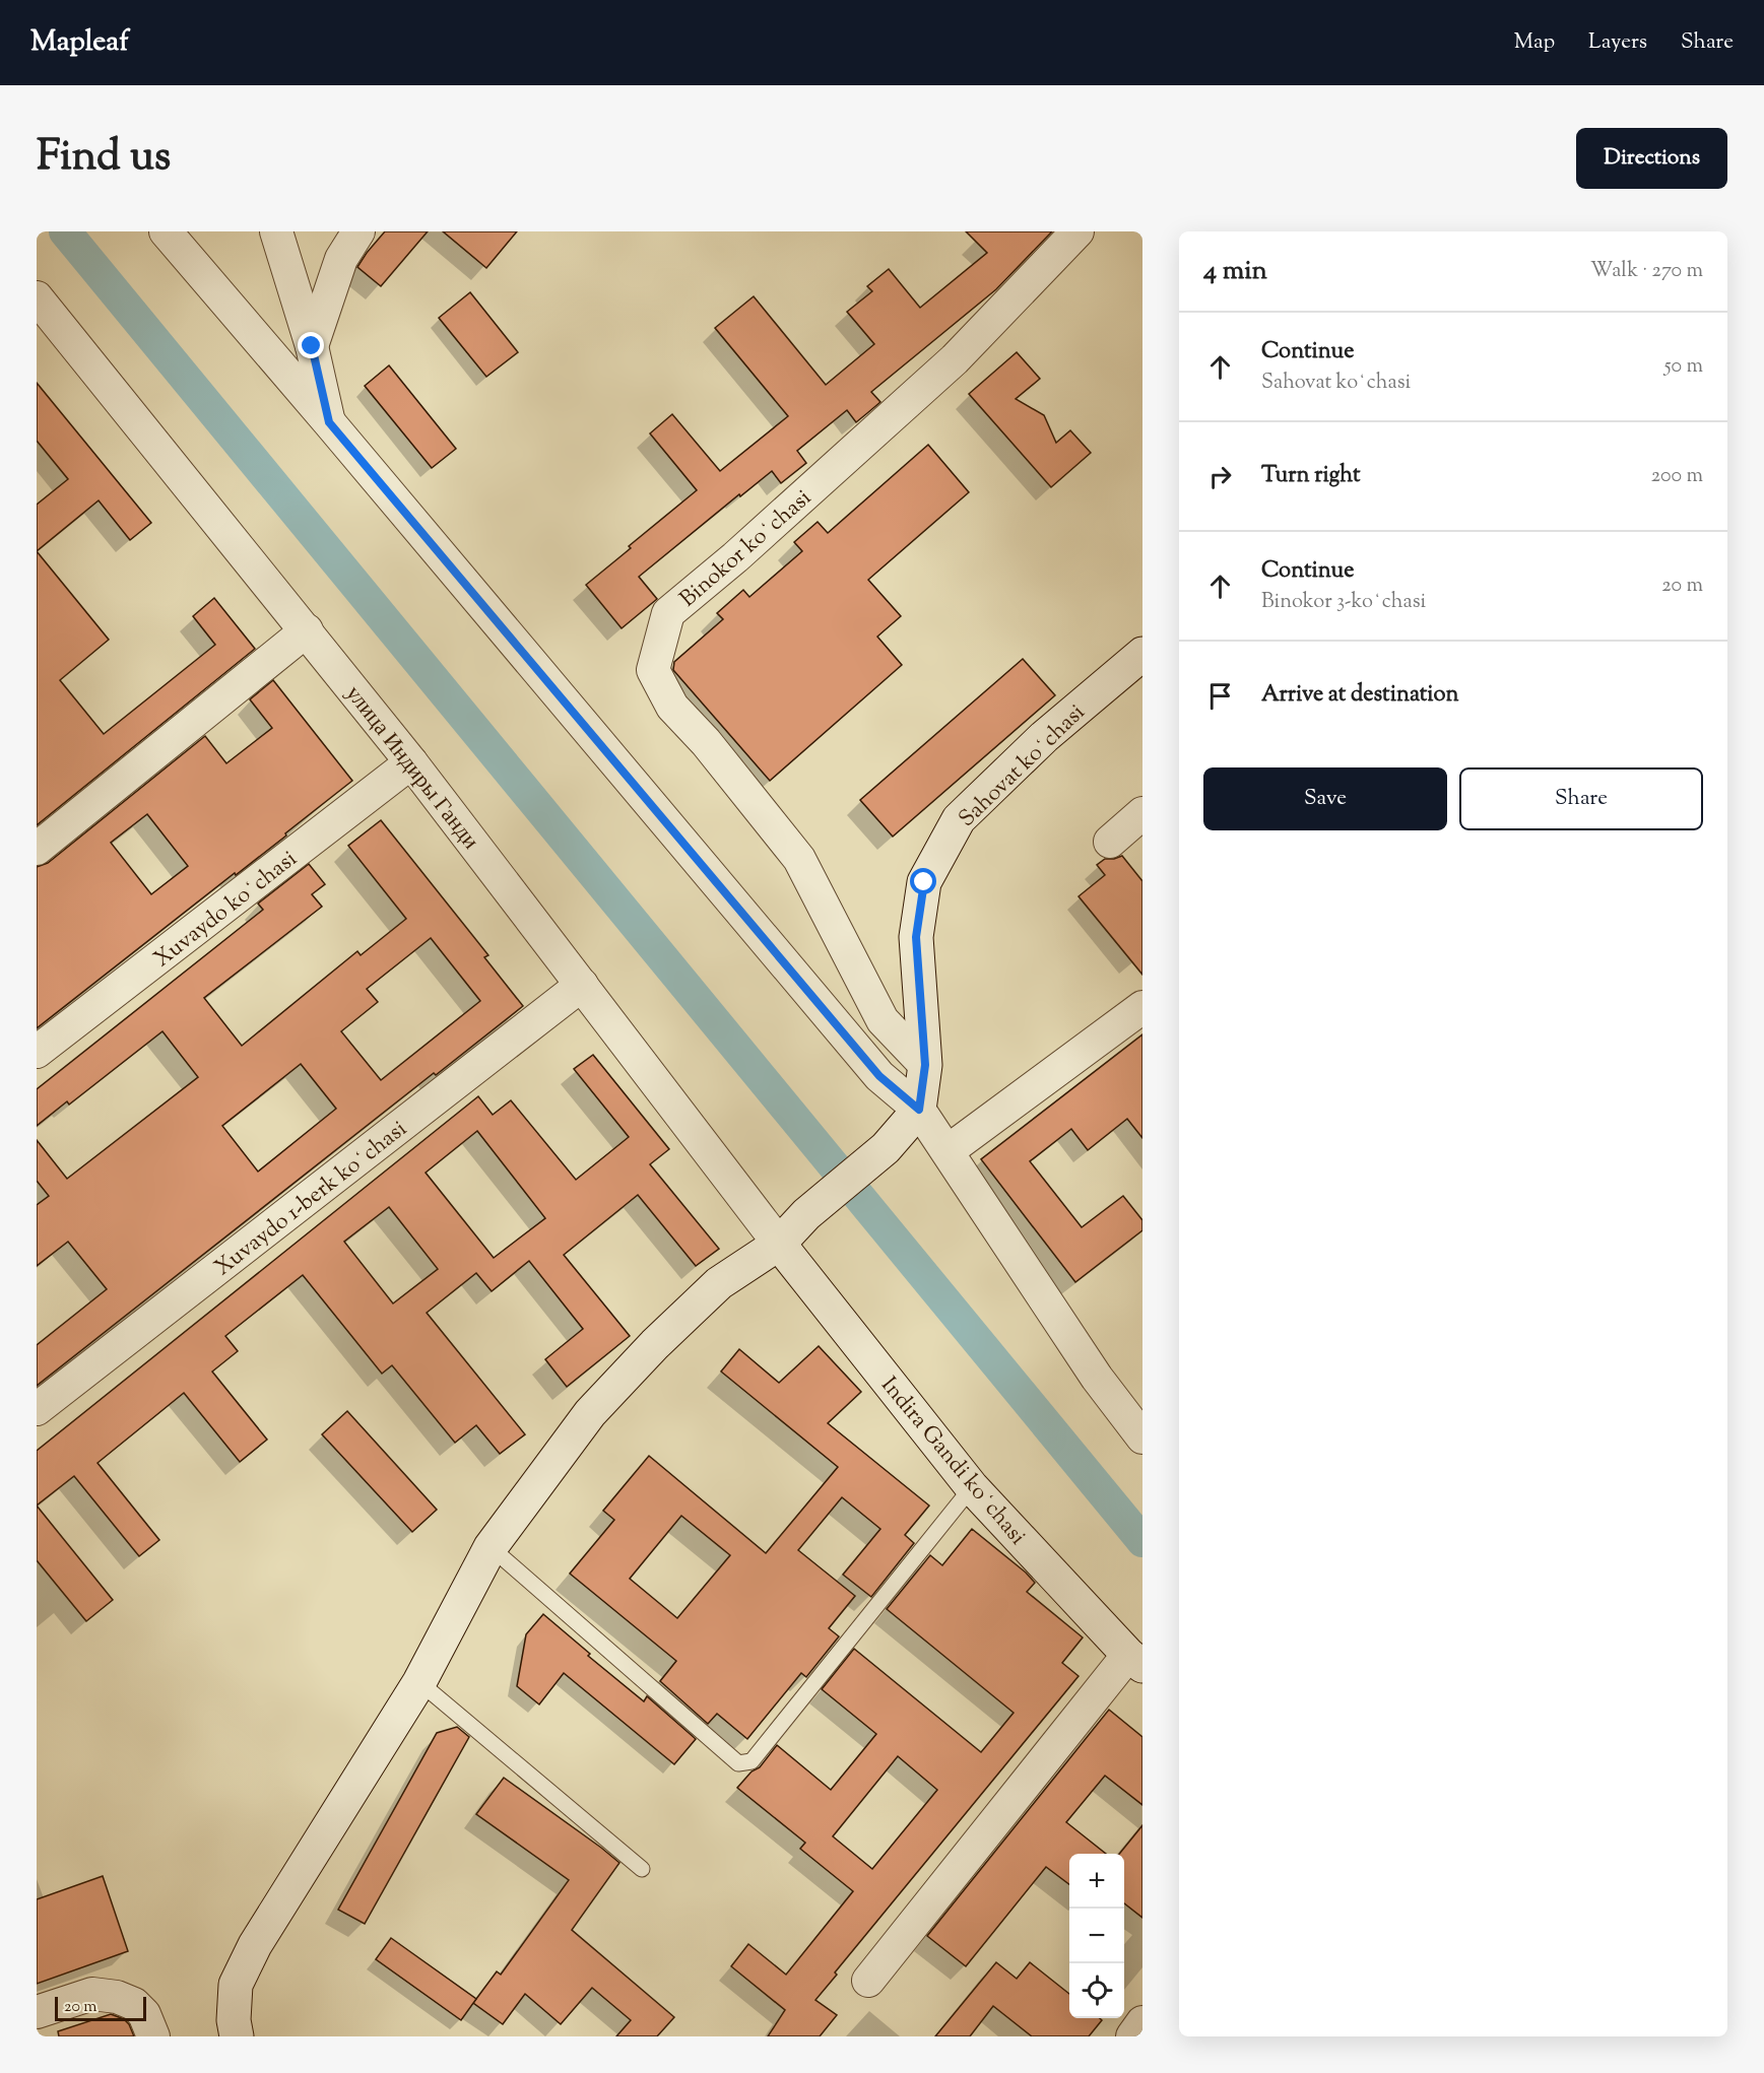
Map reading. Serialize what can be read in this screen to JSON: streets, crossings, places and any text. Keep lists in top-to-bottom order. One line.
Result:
{"streets":{"street":["Binokor koʻchasi","Sahovat koʻchasi","улица Индиры Ганди","Xuvaydo koʻchasi","Xuvaydo 1-berk koʻchasi","Indira Gandi koʻchasi"]},"crossings":[["Binokor koʻchasi","Sahovat koʻchasi"],["улица Индиры Ганди","Xuvaydo koʻchasi"],["улица Индиры Ганди","Xuvaydo 1-berk koʻchasi"],["улица Индиры Ганди","Indira Gandi koʻchasi"]],"scale_bar":"20 m","page":{"header":"Mapleaf","nav":["Map","Layers","Share"],"title":"Find us","buttons":["Directions",["Save","Share"]],"heading":["4 min","Walk · 270 m"],"list":[["Continue","Sahovat koʻchasi","50 m"],["Turn right","200 m"],["Continue","Binokor 3-koʻchasi","20 m"],"Arrive at destination"],"map_buttons":["+","−"],"scale":"20 m"}}
